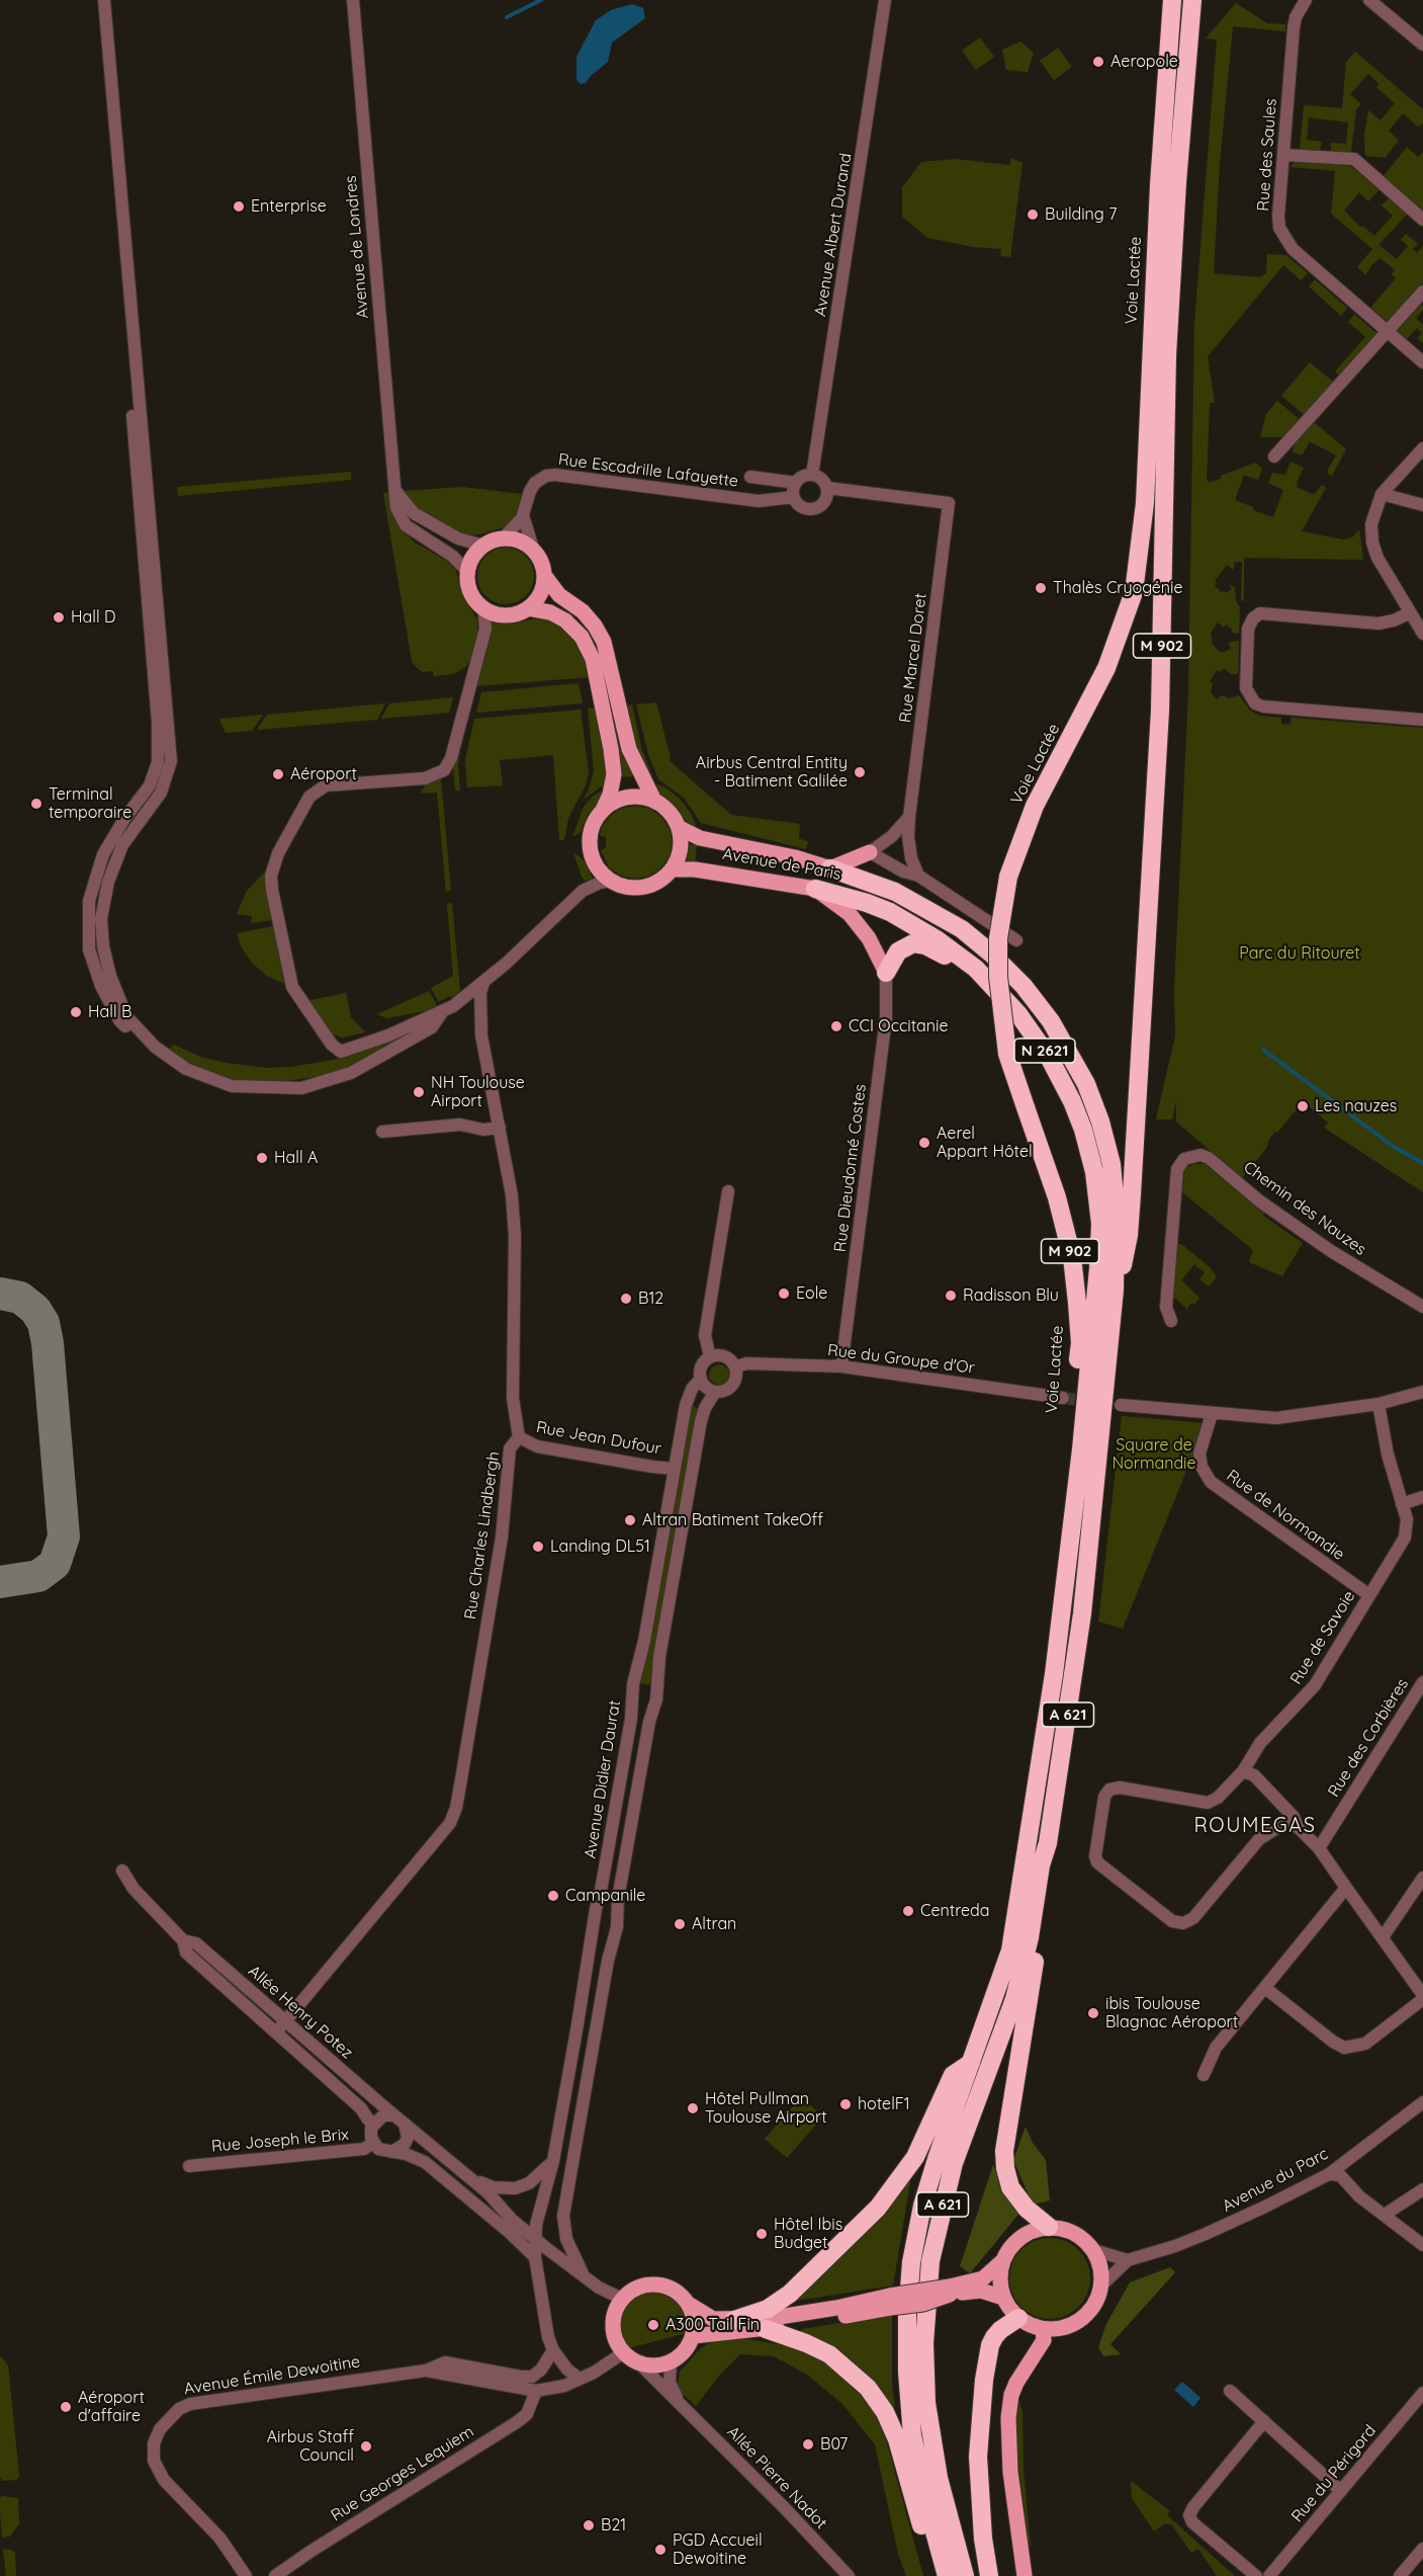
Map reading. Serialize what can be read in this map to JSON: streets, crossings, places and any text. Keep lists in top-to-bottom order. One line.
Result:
{"streets":{"highway":["Voie Lactée","M 902","Avenue de Paris","N 2621","A 621"],"street":["Rue des Saules","Avenue Albert Durand","Avenue de Londres","Rue Escadrille Lafayette","Rue Marcel Doret","Rue Dieudonné Costes","Chemin des Nauzes","Rue du Groupe d'Or","Rue Jean Dufour","Rue de Normandie","Rue Charles Lindbergh","Rue de Savoie","Rue des Corbières","Avenue Didier Daurat","Allée Henry Potez","Rue Joseph le Brix","Avenue du Parc","Avenue Émile Dewoitine","Rue Georges Lequiem","Rue du Périgord","Allée Pierre Nadot"]},"crossings":[["Avenue Albert Durand","Rue Escadrille Lafayette"],["Avenue Albert Durand","Rue Marcel Doret"],["Avenue de Londres","Rue Escadrille Lafayette"],["Voie Lactée","Avenue de Paris"],["Voie Lactée","A 621"],["Rue Escadrille Lafayette","Rue Marcel Doret"],["M 902","Avenue de Paris"],["M 902","A 621"],["Avenue de Paris","A 621"],["Rue Dieudonné Costes","Rue du Groupe d'Or"],["Rue du Groupe d'Or","Avenue Didier Daurat"],["Rue Jean Dufour","Rue Charles Lindbergh"],["Rue Jean Dufour","Avenue Didier Daurat"],["Rue de Normandie","Rue de Savoie"],["Rue Charles Lindbergh","Allée Henry Potez"],["Avenue Didier Daurat","Allée Henry Potez"],["Avenue Didier Daurat","Avenue Émile Dewoitine"],["Avenue Didier Daurat","Allée Pierre Nadot"],["Allée Henry Potez","Rue Joseph le Brix"],["Avenue Émile Dewoitine","Rue Georges Lequiem"],["Avenue Émile Dewoitine","Allée Pierre Nadot"]],"districts":["ROUMEGAS"],"parks":["Parc du Ritouret","Square de Normandie"],"places":["Aeropole","Enterprise","Building 7","Thalès Cryogénie","Hall D","Airbus Central Entity - Batiment Galilée","Aéroport","Terminal temporaire","Hall B","CCI Occitanie","NH Toulouse Airport","Les nauzes","Aerel Appart Hôtel","Hall A","Eole","Radisson Blu","B12","Altran Batiment TakeOff","Landing DL51","Campanile","Centreda","Altran","ibis Toulouse Blagnac Aéroport","hotelF1","Hôtel Pullman Toulouse Airport","Hôtel Ibis Budget","A300 Tail Fin","Aéroport d'affaire","B07","Airbus Staff Council","B21","PGD Accueil Dewoitine"]}
